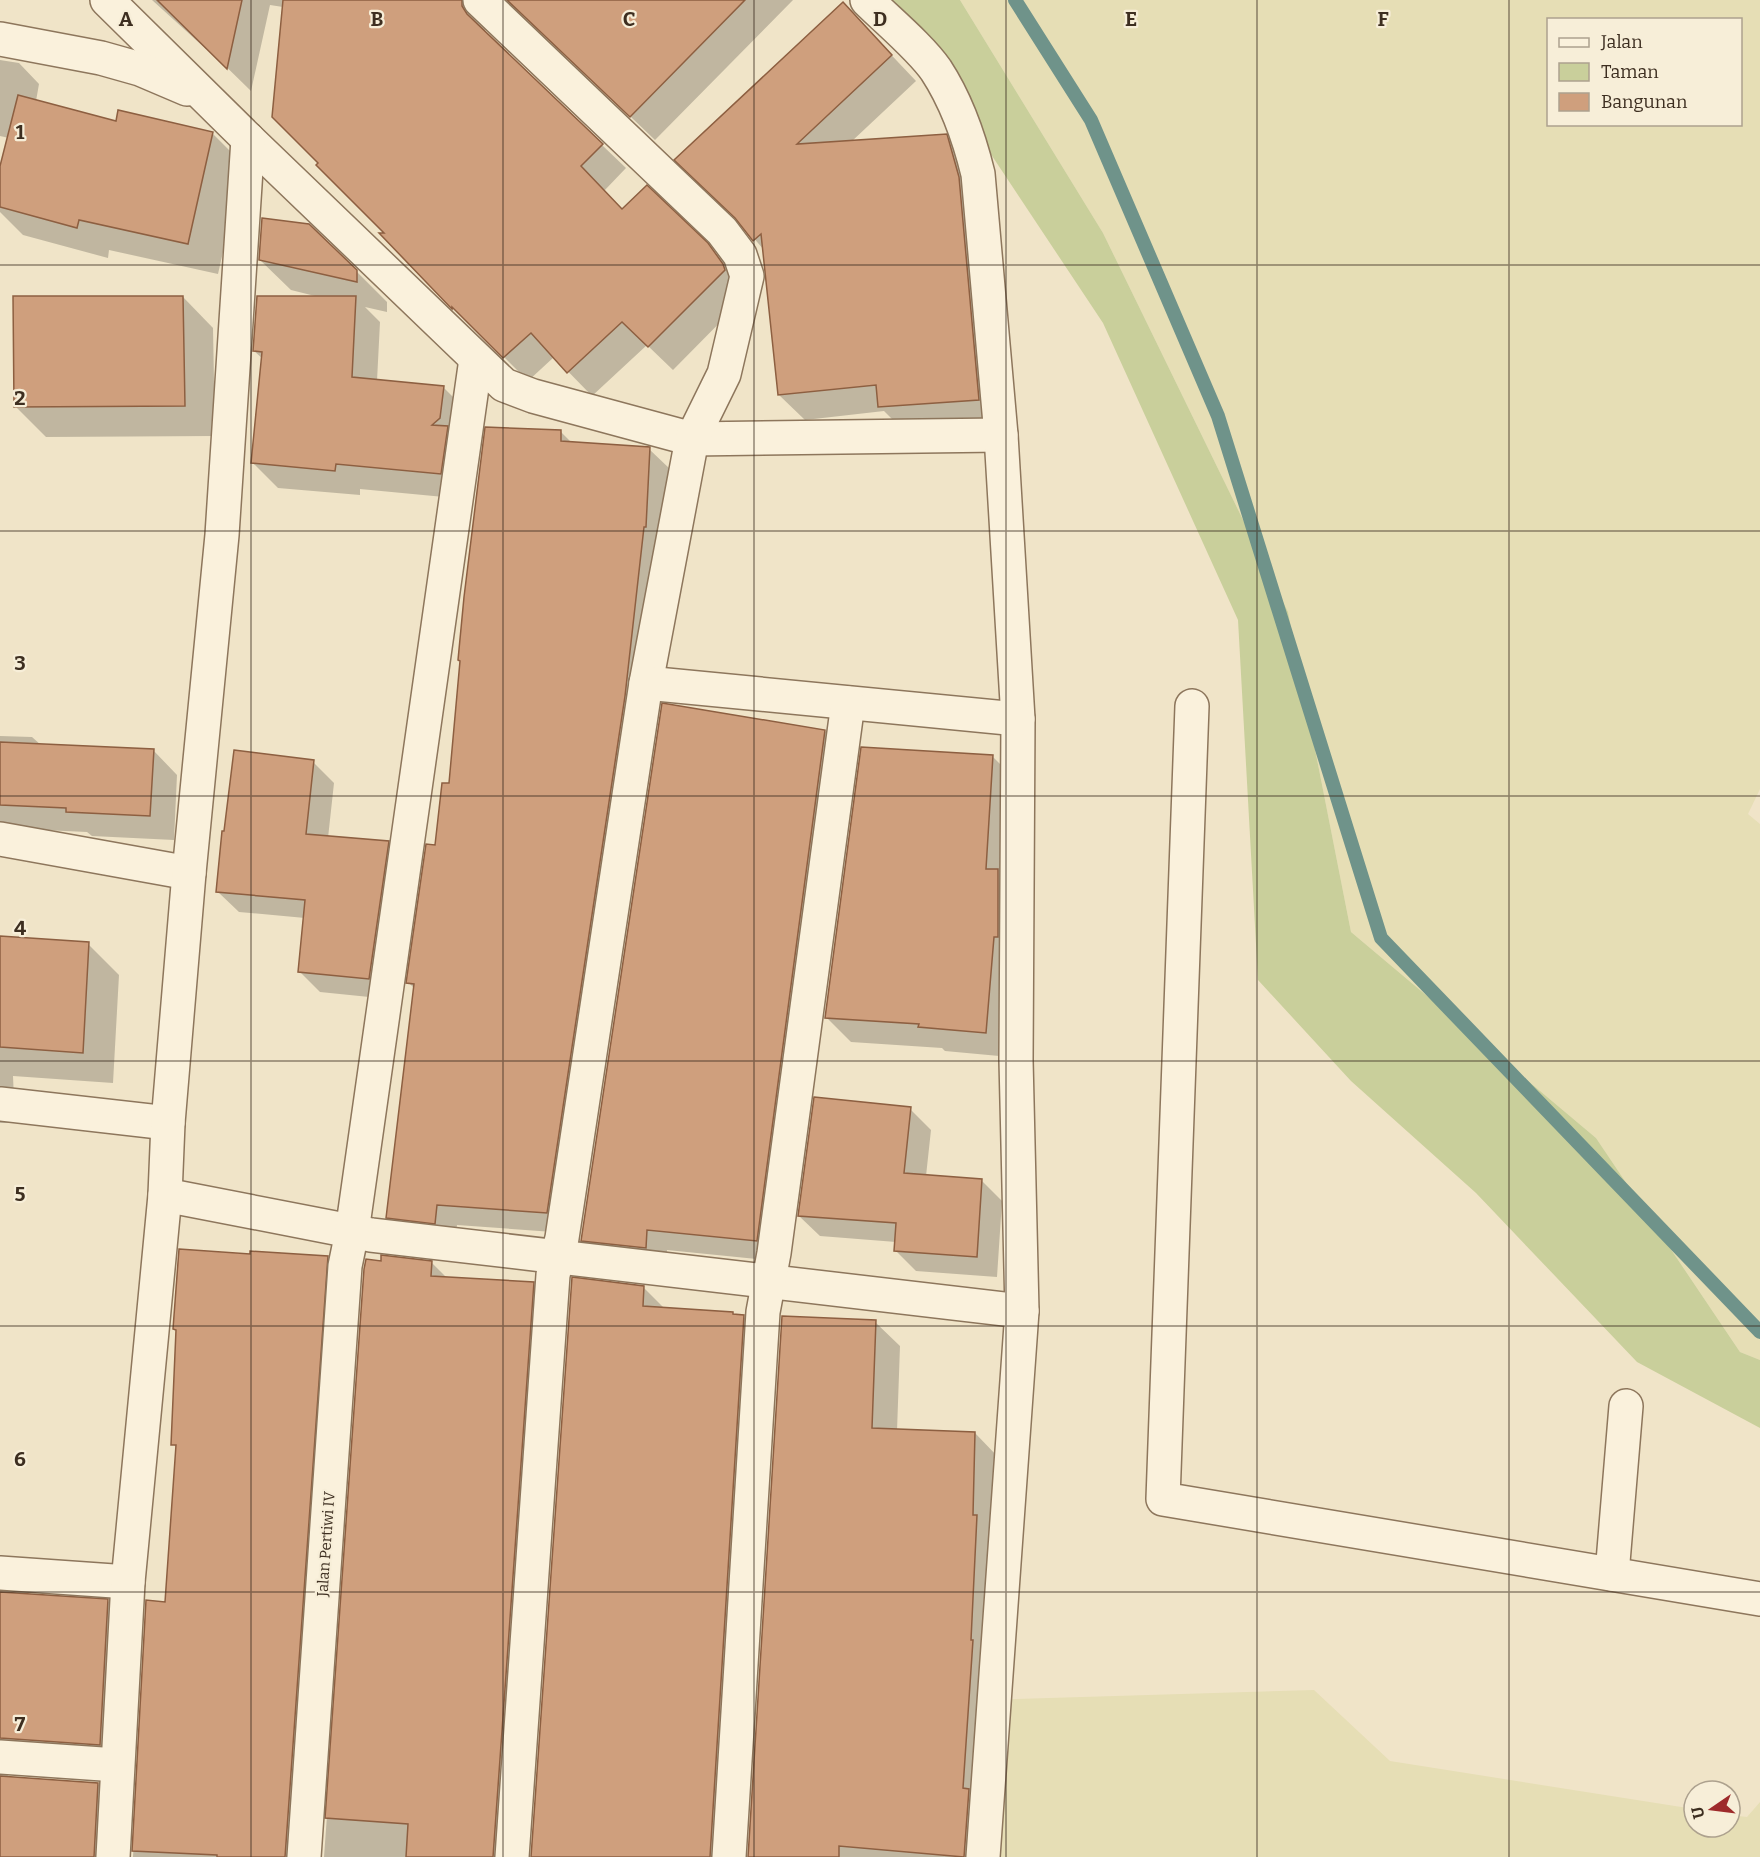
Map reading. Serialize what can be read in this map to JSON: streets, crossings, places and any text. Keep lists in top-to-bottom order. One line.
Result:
{"streets":{"street":["Jalan Pertiwi IV"]},"legend":["Jalan","Taman","Bangunan"],"north":"left","grid":{"columns":["A","B","C","D","E","F"],"rows":["1","2","3","4","5","6","7"]}}
